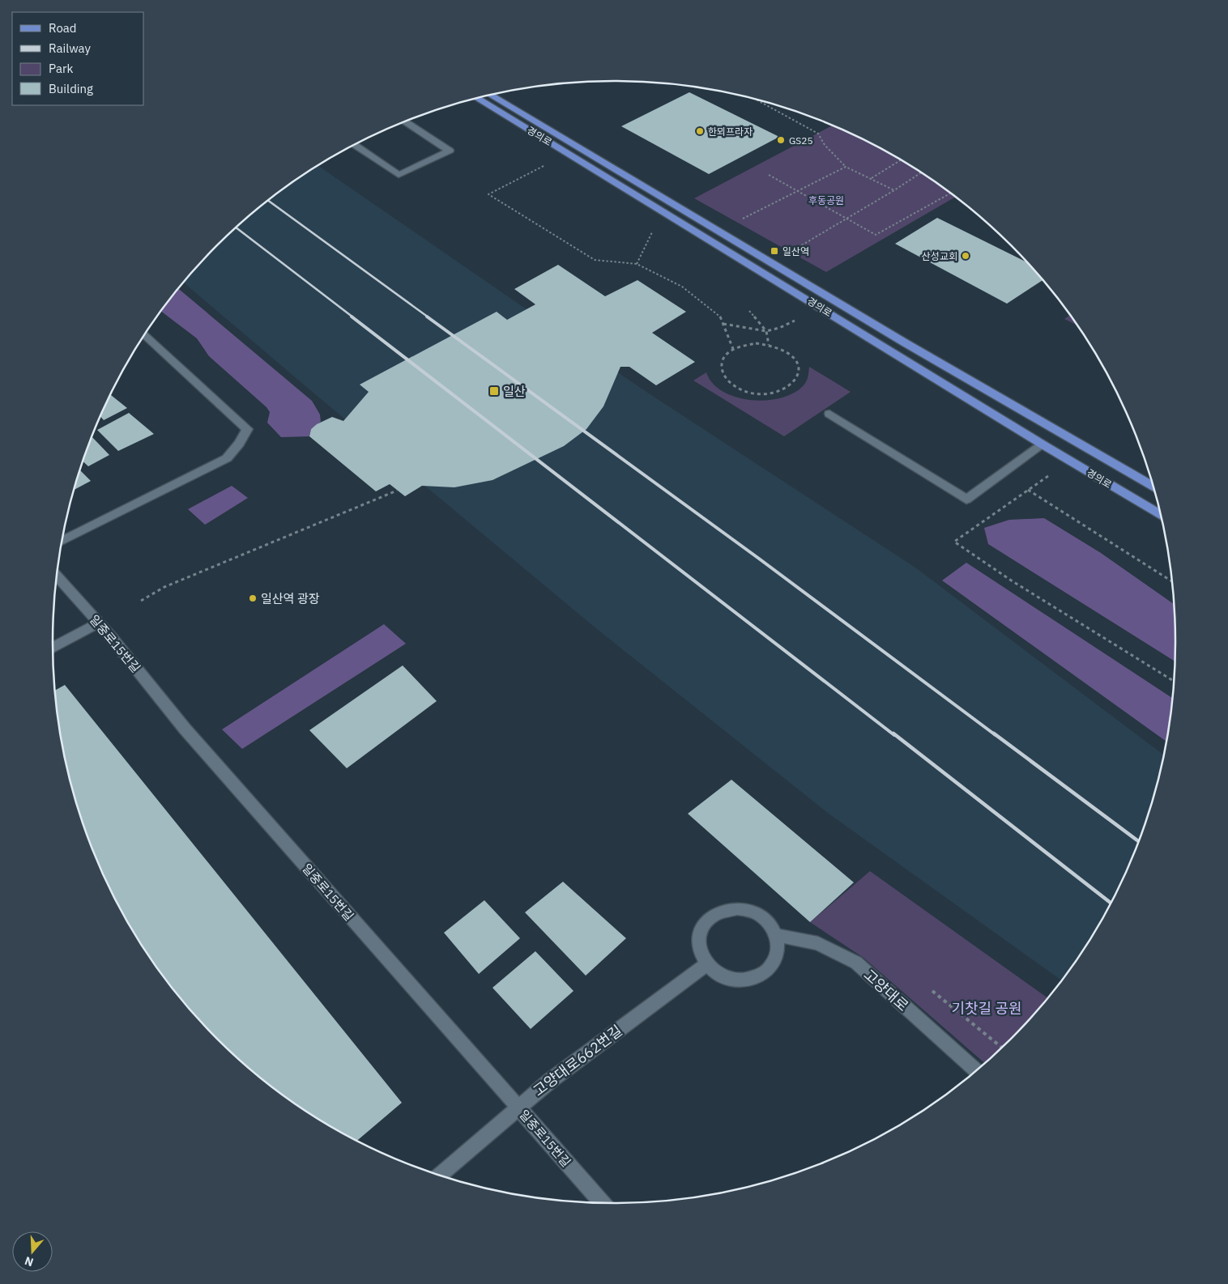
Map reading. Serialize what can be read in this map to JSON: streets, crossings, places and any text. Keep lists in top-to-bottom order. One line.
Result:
{"streets":{"main road":["경의로"],"street":["일중로15번길","고양대로","고양대로662번길"]},"crossings":[["일중로15번길","고양대로662번길"],["고양대로","고양대로662번길"]],"parks":["후동공원","기찻길 공원"],"places":{"other":["한뫼프라자","GS25","산성교회","일산역 광장"],"transit":["일산역","일산"]},"legend":["Road","Railway","Park","Building"],"north":"bottom"}
